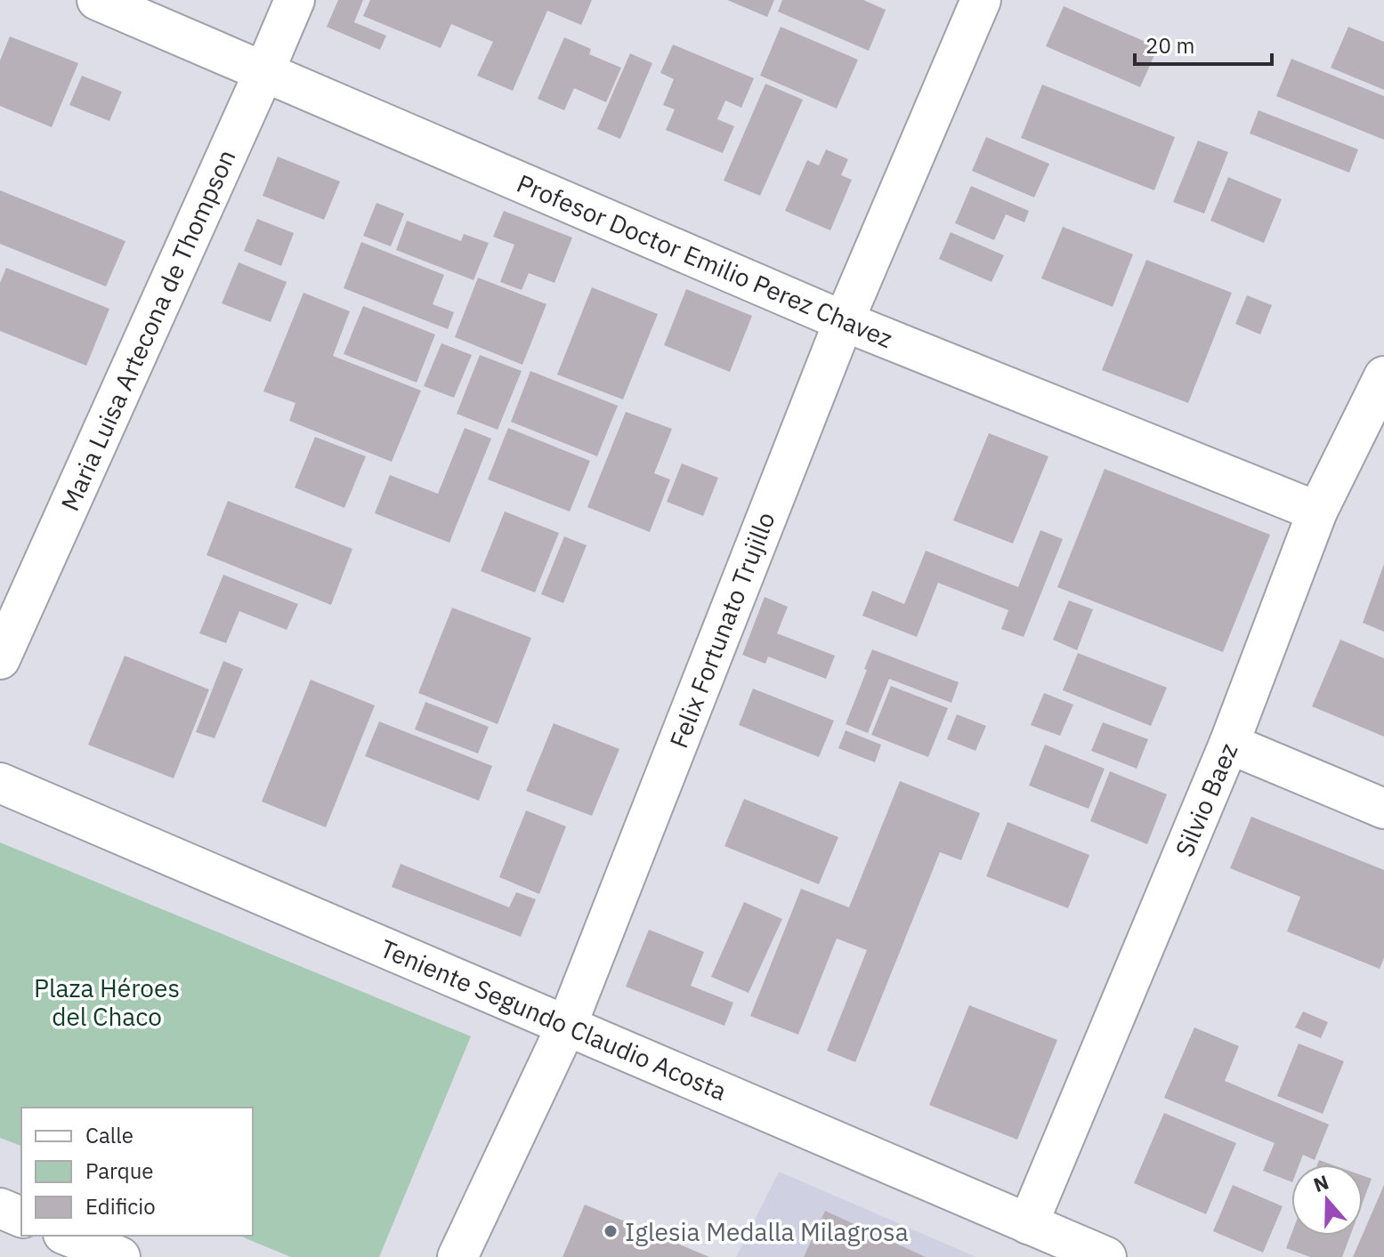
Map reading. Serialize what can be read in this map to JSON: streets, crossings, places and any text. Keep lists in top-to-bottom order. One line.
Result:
{"streets":{"street":["Profesor Doctor Emilio Perez Chavez","Maria Luisa Artecona de Thompson","Felix Fortunato Trujillo","Silvio Baez","Teniente Segundo Claudio Acosta"]},"crossings":[["Profesor Doctor Emilio Perez Chavez","Maria Luisa Artecona de Thompson"],["Profesor Doctor Emilio Perez Chavez","Felix Fortunato Trujillo"],["Profesor Doctor Emilio Perez Chavez","Silvio Baez"],["Felix Fortunato Trujillo","Teniente Segundo Claudio Acosta"],["Silvio Baez","Teniente Segundo Claudio Acosta"]],"parks":["Plaza Héroes del Chaco"],"places":["Iglesia Medalla Milagrosa"],"legend":["Calle","Parque","Edificio"],"scale_bar":"20 m","north":"top"}
